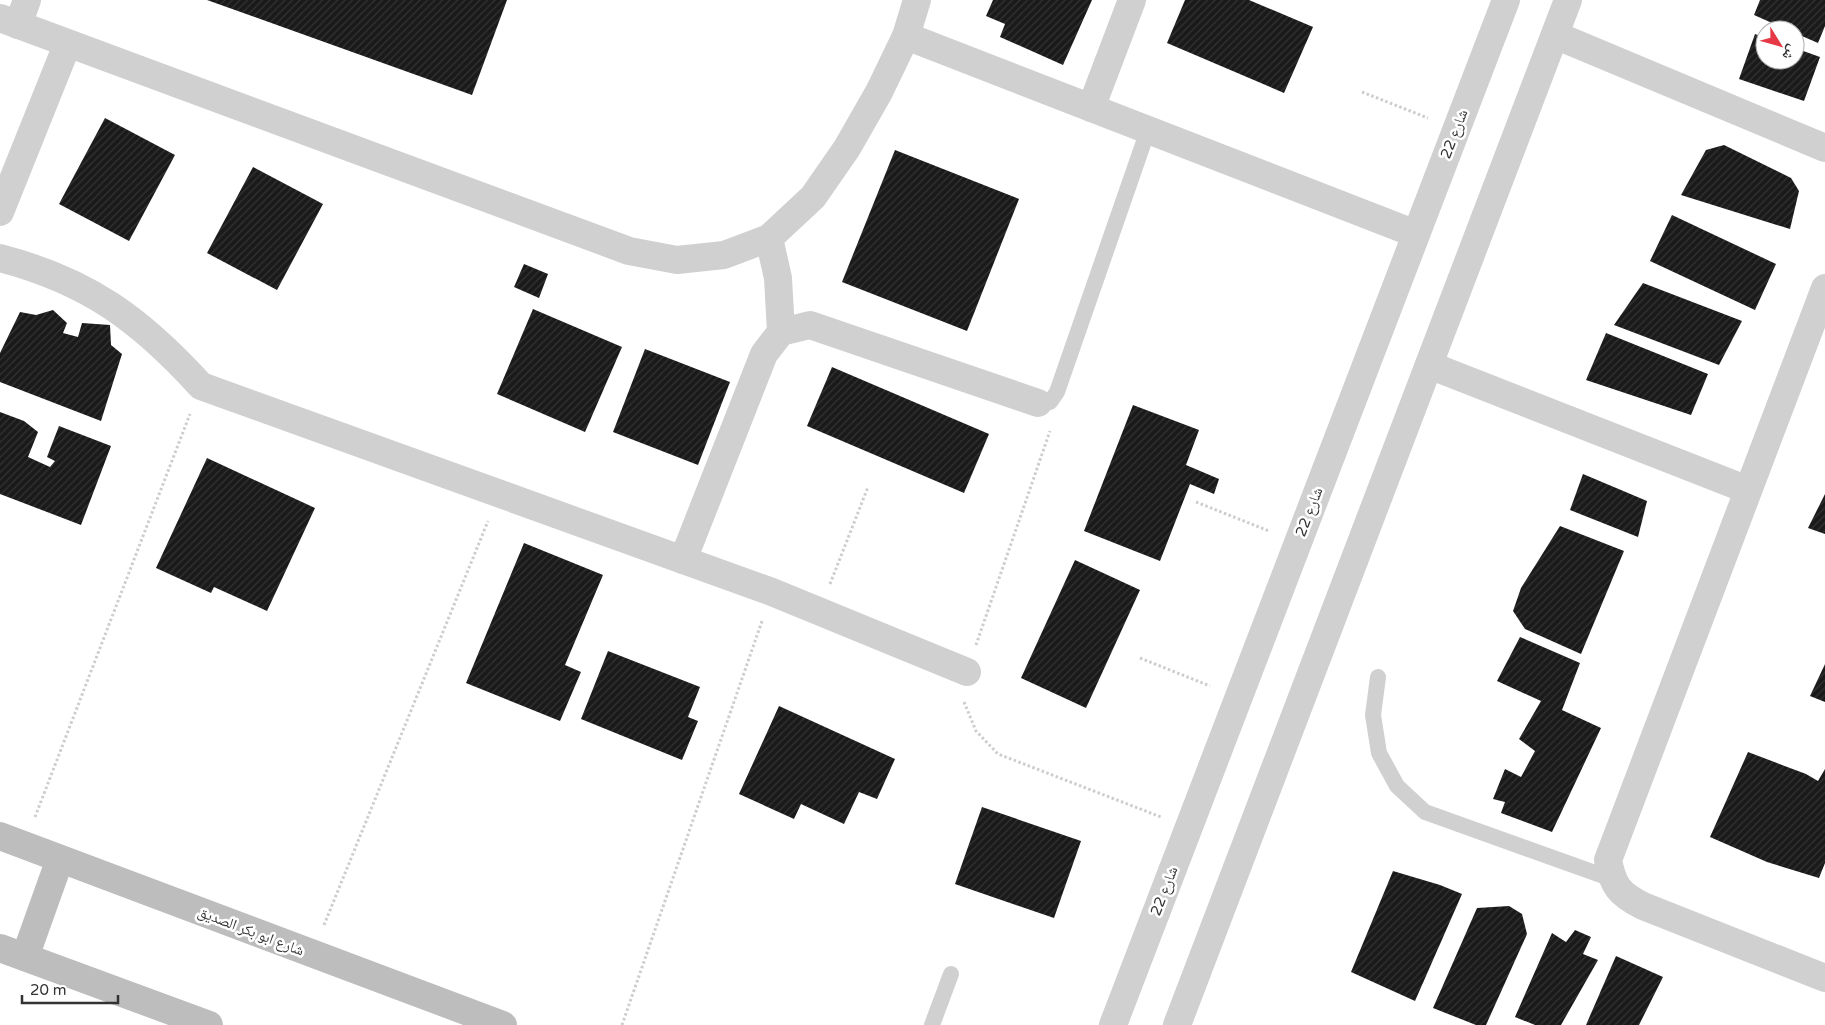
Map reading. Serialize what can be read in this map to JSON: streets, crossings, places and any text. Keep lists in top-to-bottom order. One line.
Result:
{"streets":{"main road":["شارع ابو بكر الصديق"],"street":["شارع 22"]},"scale_bar":"20 m","north":"bottom right"}
